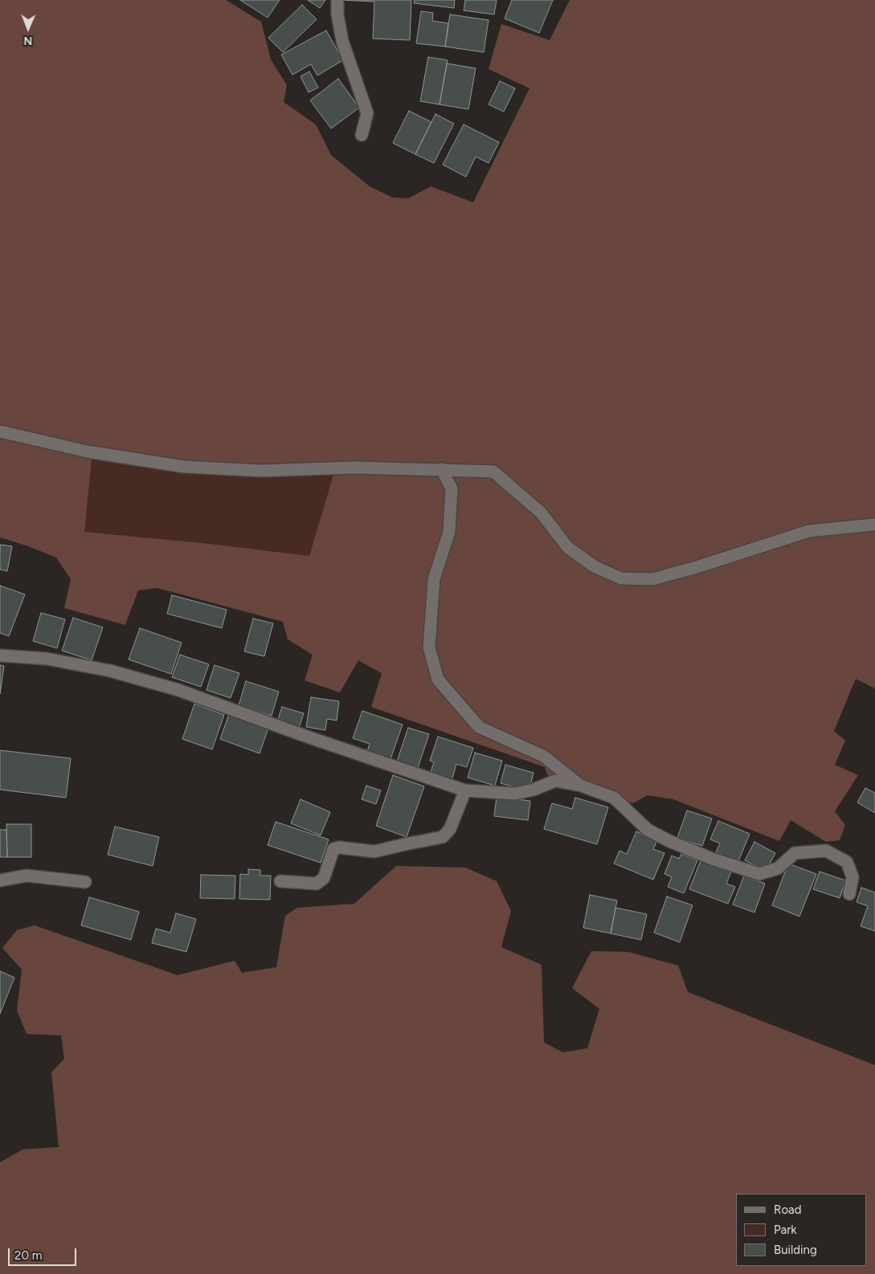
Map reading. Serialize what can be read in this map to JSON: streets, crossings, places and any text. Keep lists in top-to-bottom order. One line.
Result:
{"legend":["Road","Park","Building"],"scale_bar":"20 m","north":"bottom"}
